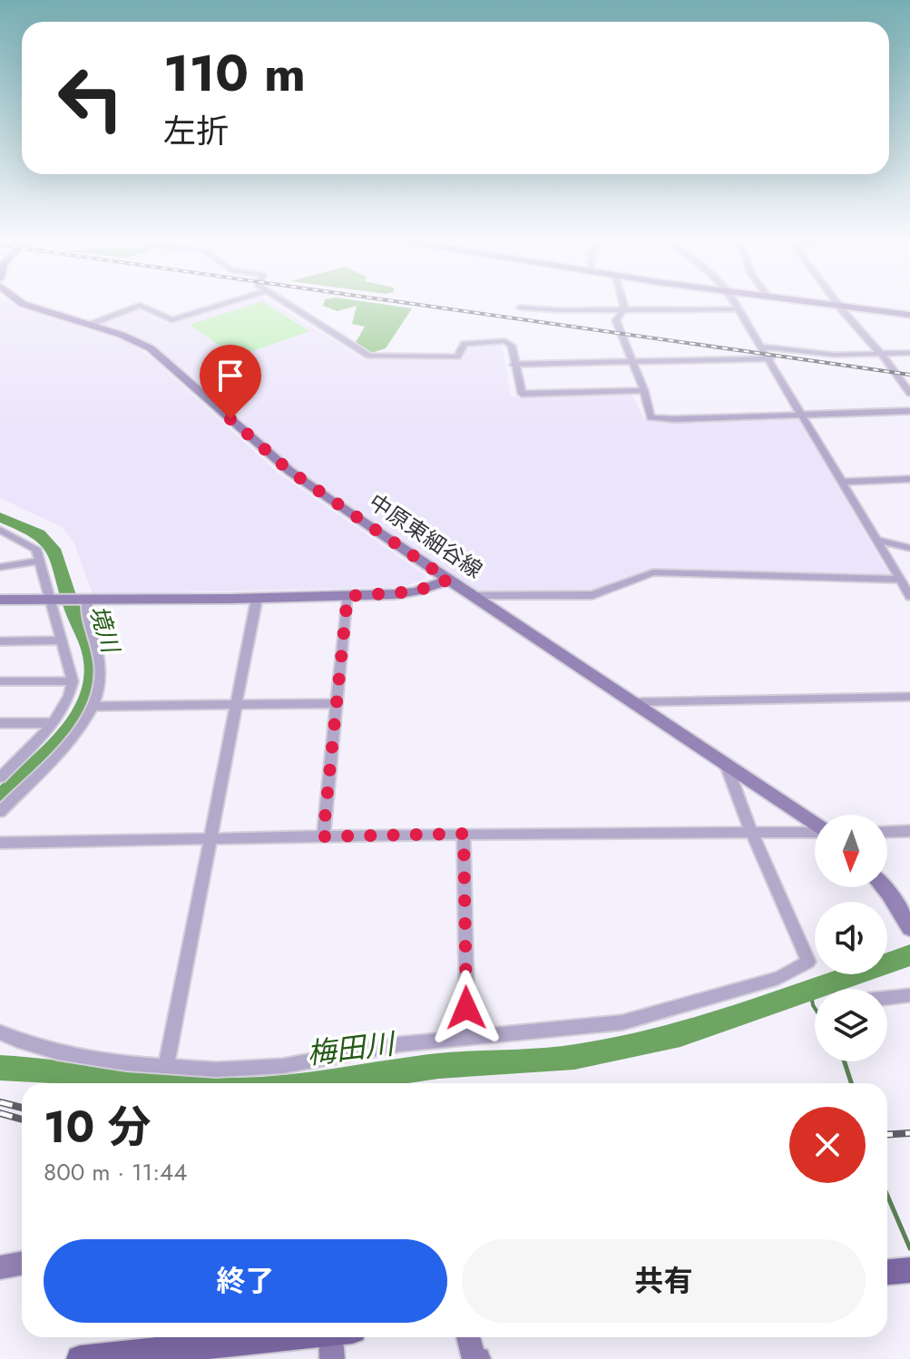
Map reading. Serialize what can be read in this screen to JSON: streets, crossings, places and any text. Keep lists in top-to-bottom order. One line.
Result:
{"streets":{"main road":["中原東細谷線"]},"water":["境川","梅田川"],"north":"bottom","page":{"turn":["110 m","左折"],"heading":["10 分","800 m · 11:44"],"buttons":["終了","共有"]}}
